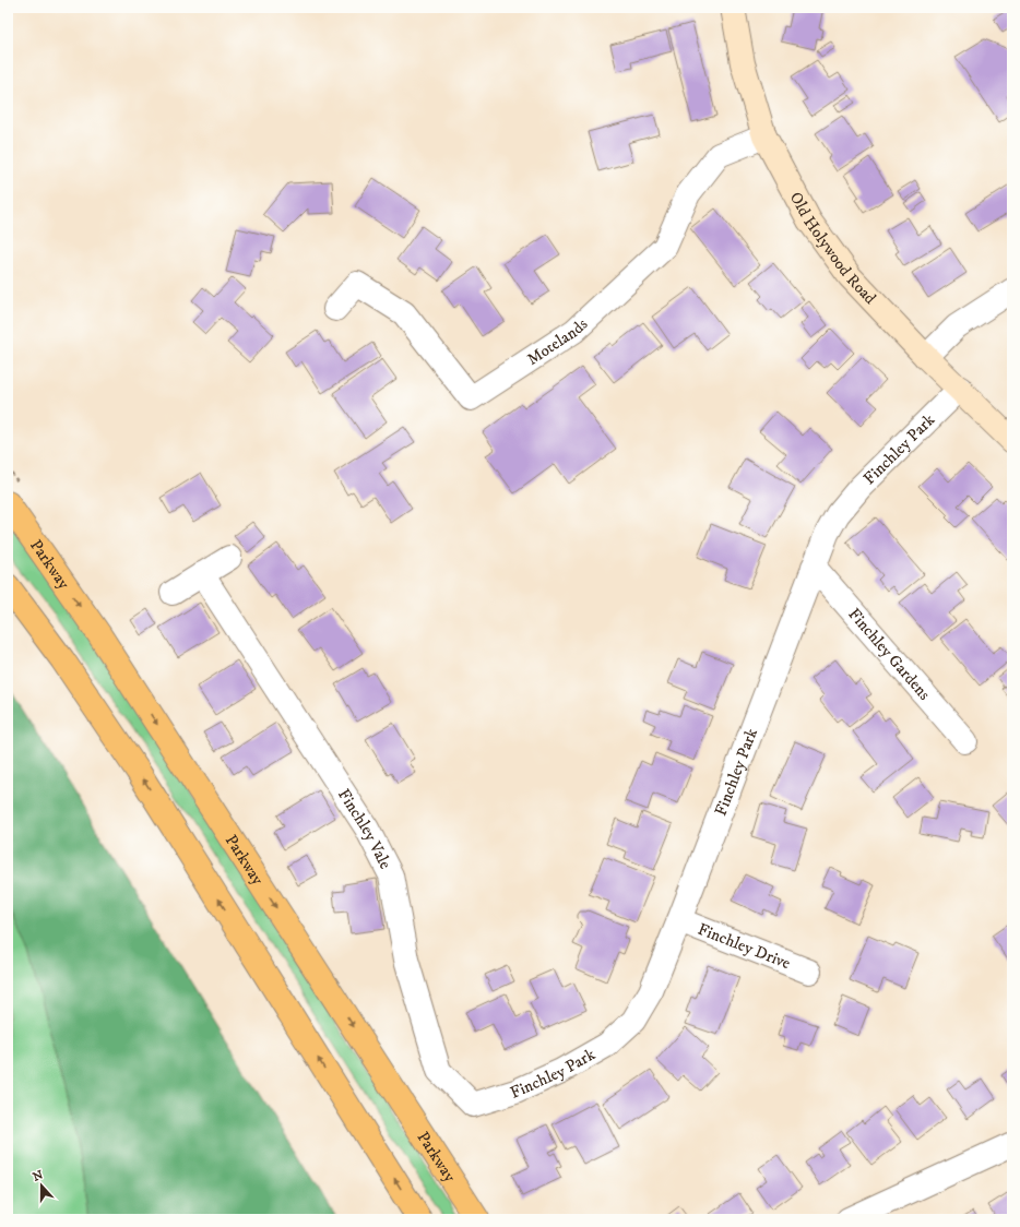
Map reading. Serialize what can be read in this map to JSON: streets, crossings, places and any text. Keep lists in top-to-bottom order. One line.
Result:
{"streets":{"highway":["Parkway"],"street":["Old Holywood Road","Motelands","Finchley Park","Finchley Gardens","Finchley Vale","Finchley Drive"]},"crossings":[["Old Holywood Road","Motelands"],["Old Holywood Road","Finchley Park"],["Finchley Park","Finchley Gardens"],["Finchley Park","Finchley Vale"],["Finchley Park","Finchley Drive"]],"north":"top"}
